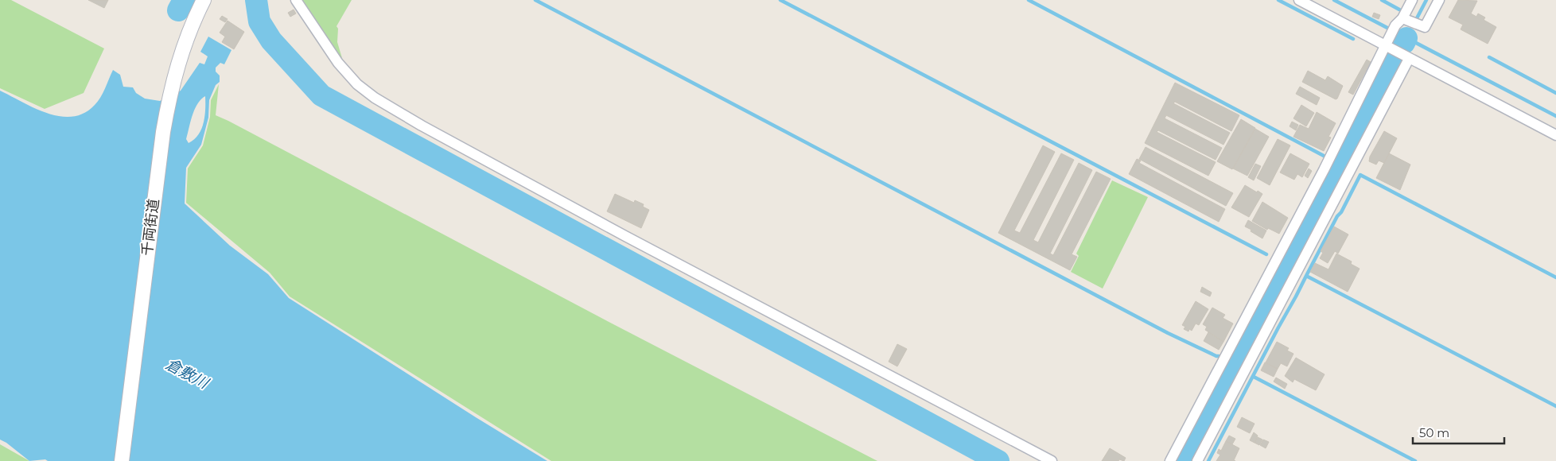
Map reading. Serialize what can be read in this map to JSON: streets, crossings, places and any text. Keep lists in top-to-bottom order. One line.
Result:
{"streets":{"street":["千両街道"]},"water":["倉敷川"],"scale_bar":"50 m"}
